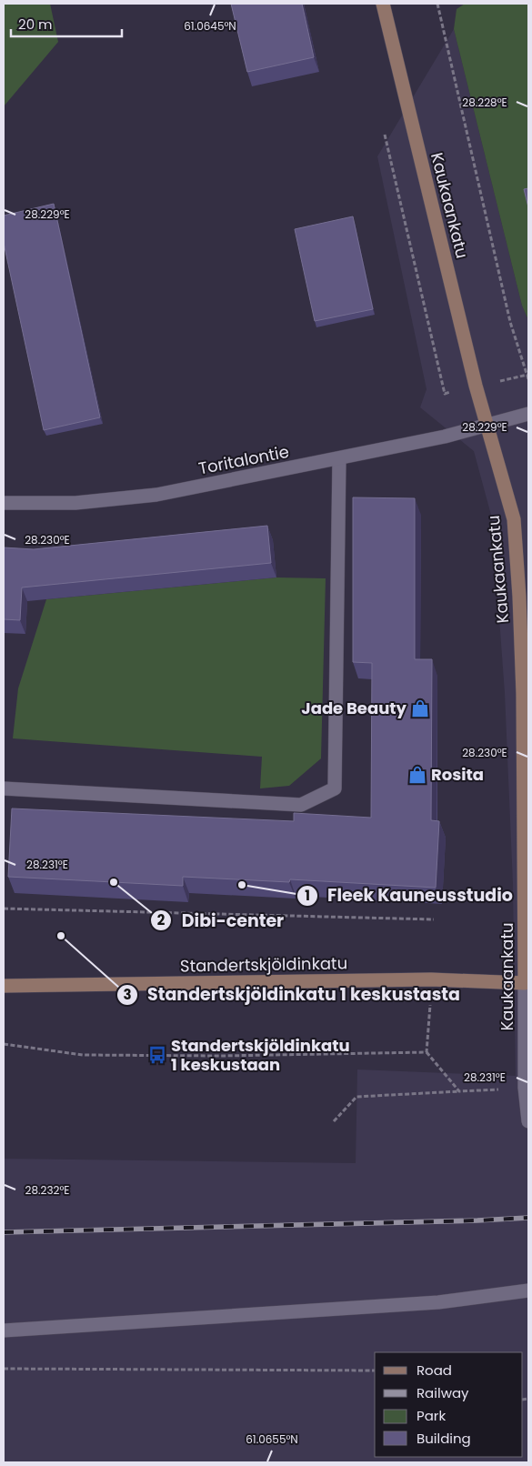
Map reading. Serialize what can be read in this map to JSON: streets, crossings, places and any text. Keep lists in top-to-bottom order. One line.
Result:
{"streets":{"street":["Kaukaankatu","Toritalontie","Standertskjöldinkatu"]},"crossings":[["Kaukaankatu","Toritalontie"],["Kaukaankatu","Standertskjöldinkatu"]],"places":{"shop":["Jade Beauty","Rosita"],"other":["Dibi-center","Fleek Kauneusstudio","Standertskjöldinkatu 1 keskustasta"],"bus stop":["Standertskjöldinkatu 1 keskustaan"]},"legend":["Road","Railway","Park","Building"],"scale_bar":"20 m","coordinates":["61.0645°N","28.228°E","28.229°E","28.230°E","28.231°E","28.232°E","61.0655°N"]}
